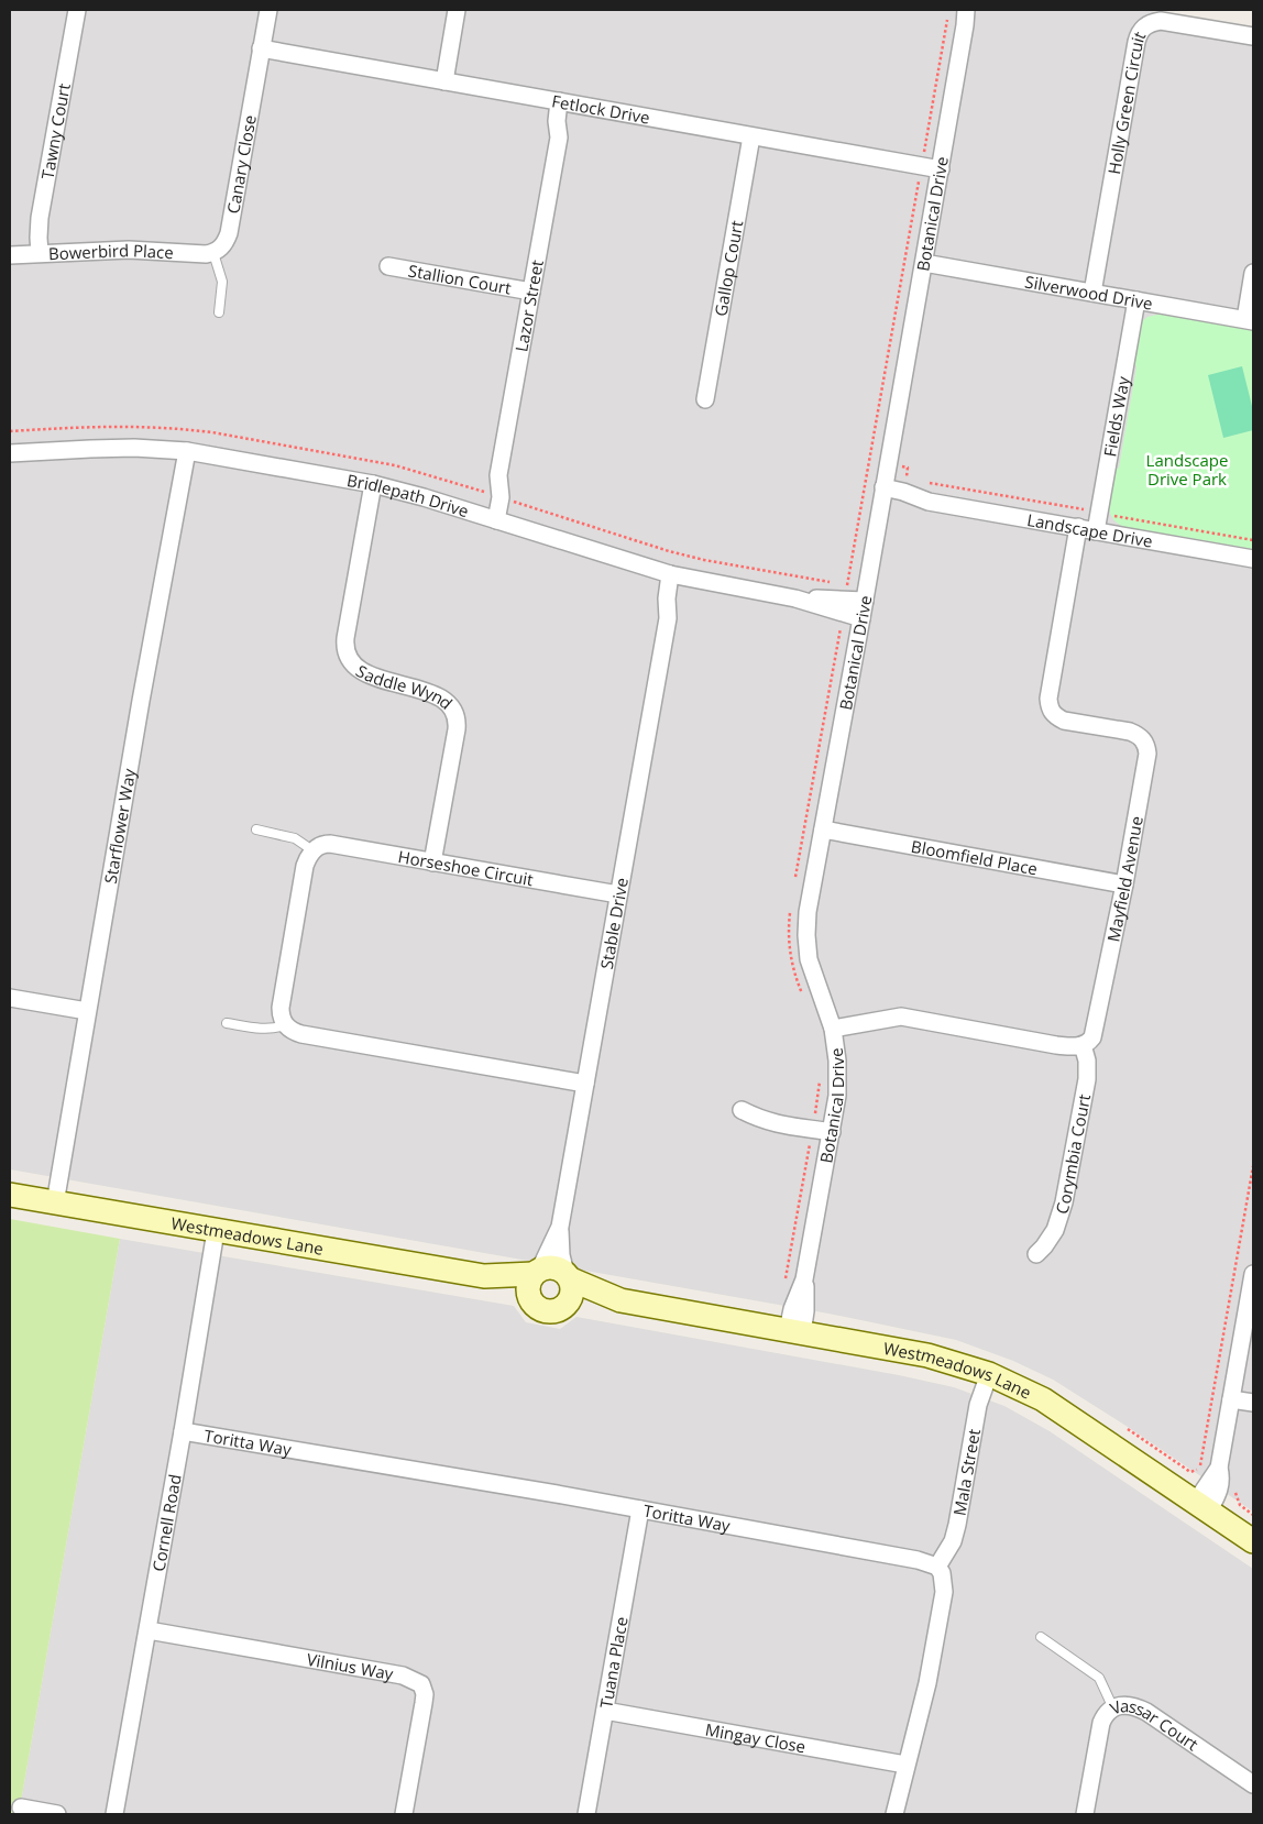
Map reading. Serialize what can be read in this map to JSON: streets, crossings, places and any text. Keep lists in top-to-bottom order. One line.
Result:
{"streets":{"street":["Holly Green Circuit","Fetlock Drive","Tawny Court","Canary Close","Botanical Drive","Bowerbird Place","Gallop Court","Stallion Court","Silverwood Drive","Lazor Street","Fields Way","Bridlepath Drive","Landscape Drive","Saddle Wynd","Starflower Way","Bloomfield Place","Horseshoe Circuit","Mayfield Avenue","Stable Drive","Corymbia Court","Westmeadows Lane","Toritta Way","Mala Street","Cornell Road","Tuana Place","Vilnius Way","Vassar Court","Mingay Close"]},"crossings":[["Holly Green Circuit","Silverwood Drive"],["Fetlock Drive","Canary Close"],["Fetlock Drive","Botanical Drive"],["Fetlock Drive","Gallop Court"],["Fetlock Drive","Lazor Street"],["Tawny Court","Bowerbird Place"],["Canary Close","Bowerbird Place"],["Botanical Drive","Silverwood Drive"],["Botanical Drive","Bridlepath Drive"],["Botanical Drive","Landscape Drive"],["Botanical Drive","Bloomfield Place"],["Botanical Drive","Westmeadows Lane"],["Stallion Court","Lazor Street"],["Silverwood Drive","Fields Way"],["Lazor Street","Bridlepath Drive"],["Fields Way","Landscape Drive"],["Bridlepath Drive","Saddle Wynd"],["Bridlepath Drive","Starflower Way"],["Bridlepath Drive","Stable Drive"],["Landscape Drive","Mayfield Avenue"],["Saddle Wynd","Horseshoe Circuit"],["Starflower Way","Westmeadows Lane"],["Bloomfield Place","Mayfield Avenue"],["Horseshoe Circuit","Stable Drive"],["Mayfield Avenue","Corymbia Court"],["Stable Drive","Westmeadows Lane"],["Westmeadows Lane","Mala Street"],["Westmeadows Lane","Cornell Road"],["Toritta Way","Mala Street"],["Toritta Way","Cornell Road"],["Toritta Way","Tuana Place"],["Cornell Road","Vilnius Way"],["Tuana Place","Mingay Close"]],"parks":["Landscape Drive Park"]}
